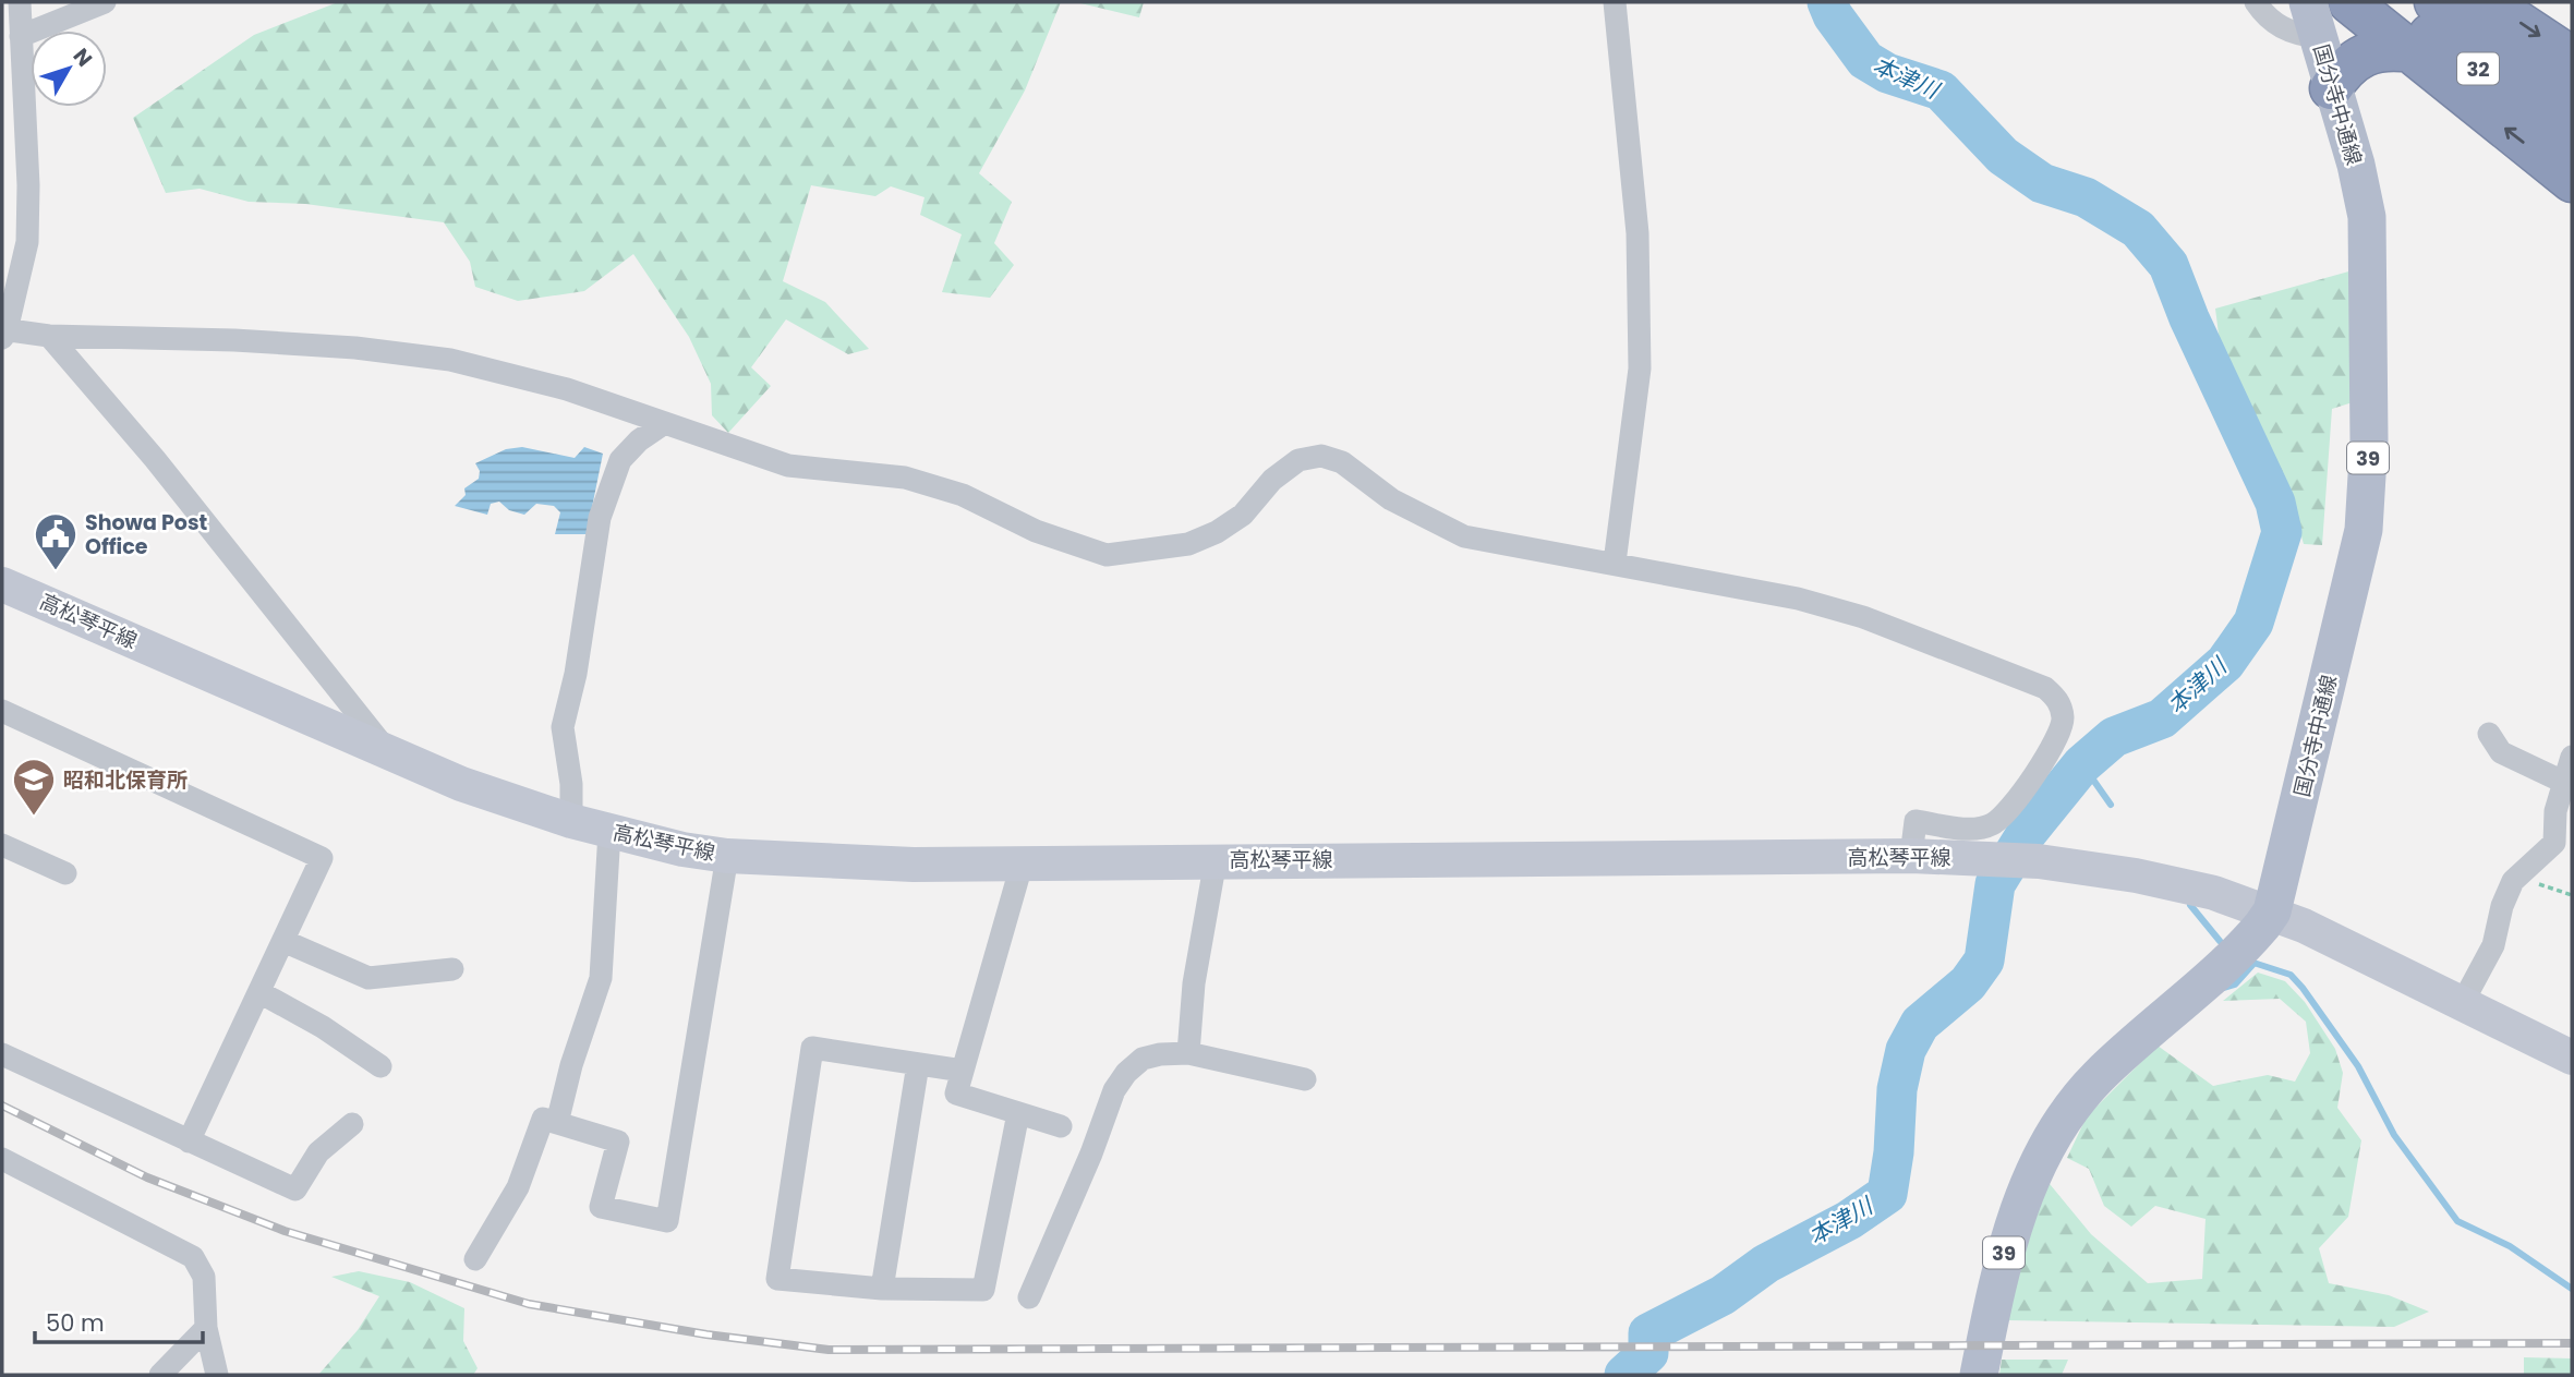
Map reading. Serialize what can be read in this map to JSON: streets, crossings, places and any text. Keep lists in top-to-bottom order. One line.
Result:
{"streets":{"highway":["32"],"main road":["国分寺中通線","39","高松琴平線"]},"crossings":[["国分寺中通線","高松琴平線"]],"water":["本津川"],"places":{"public building":["Showa Post Office"],"school or university":["昭和北保育所"]},"scale_bar":"50 m","north":"top right"}
